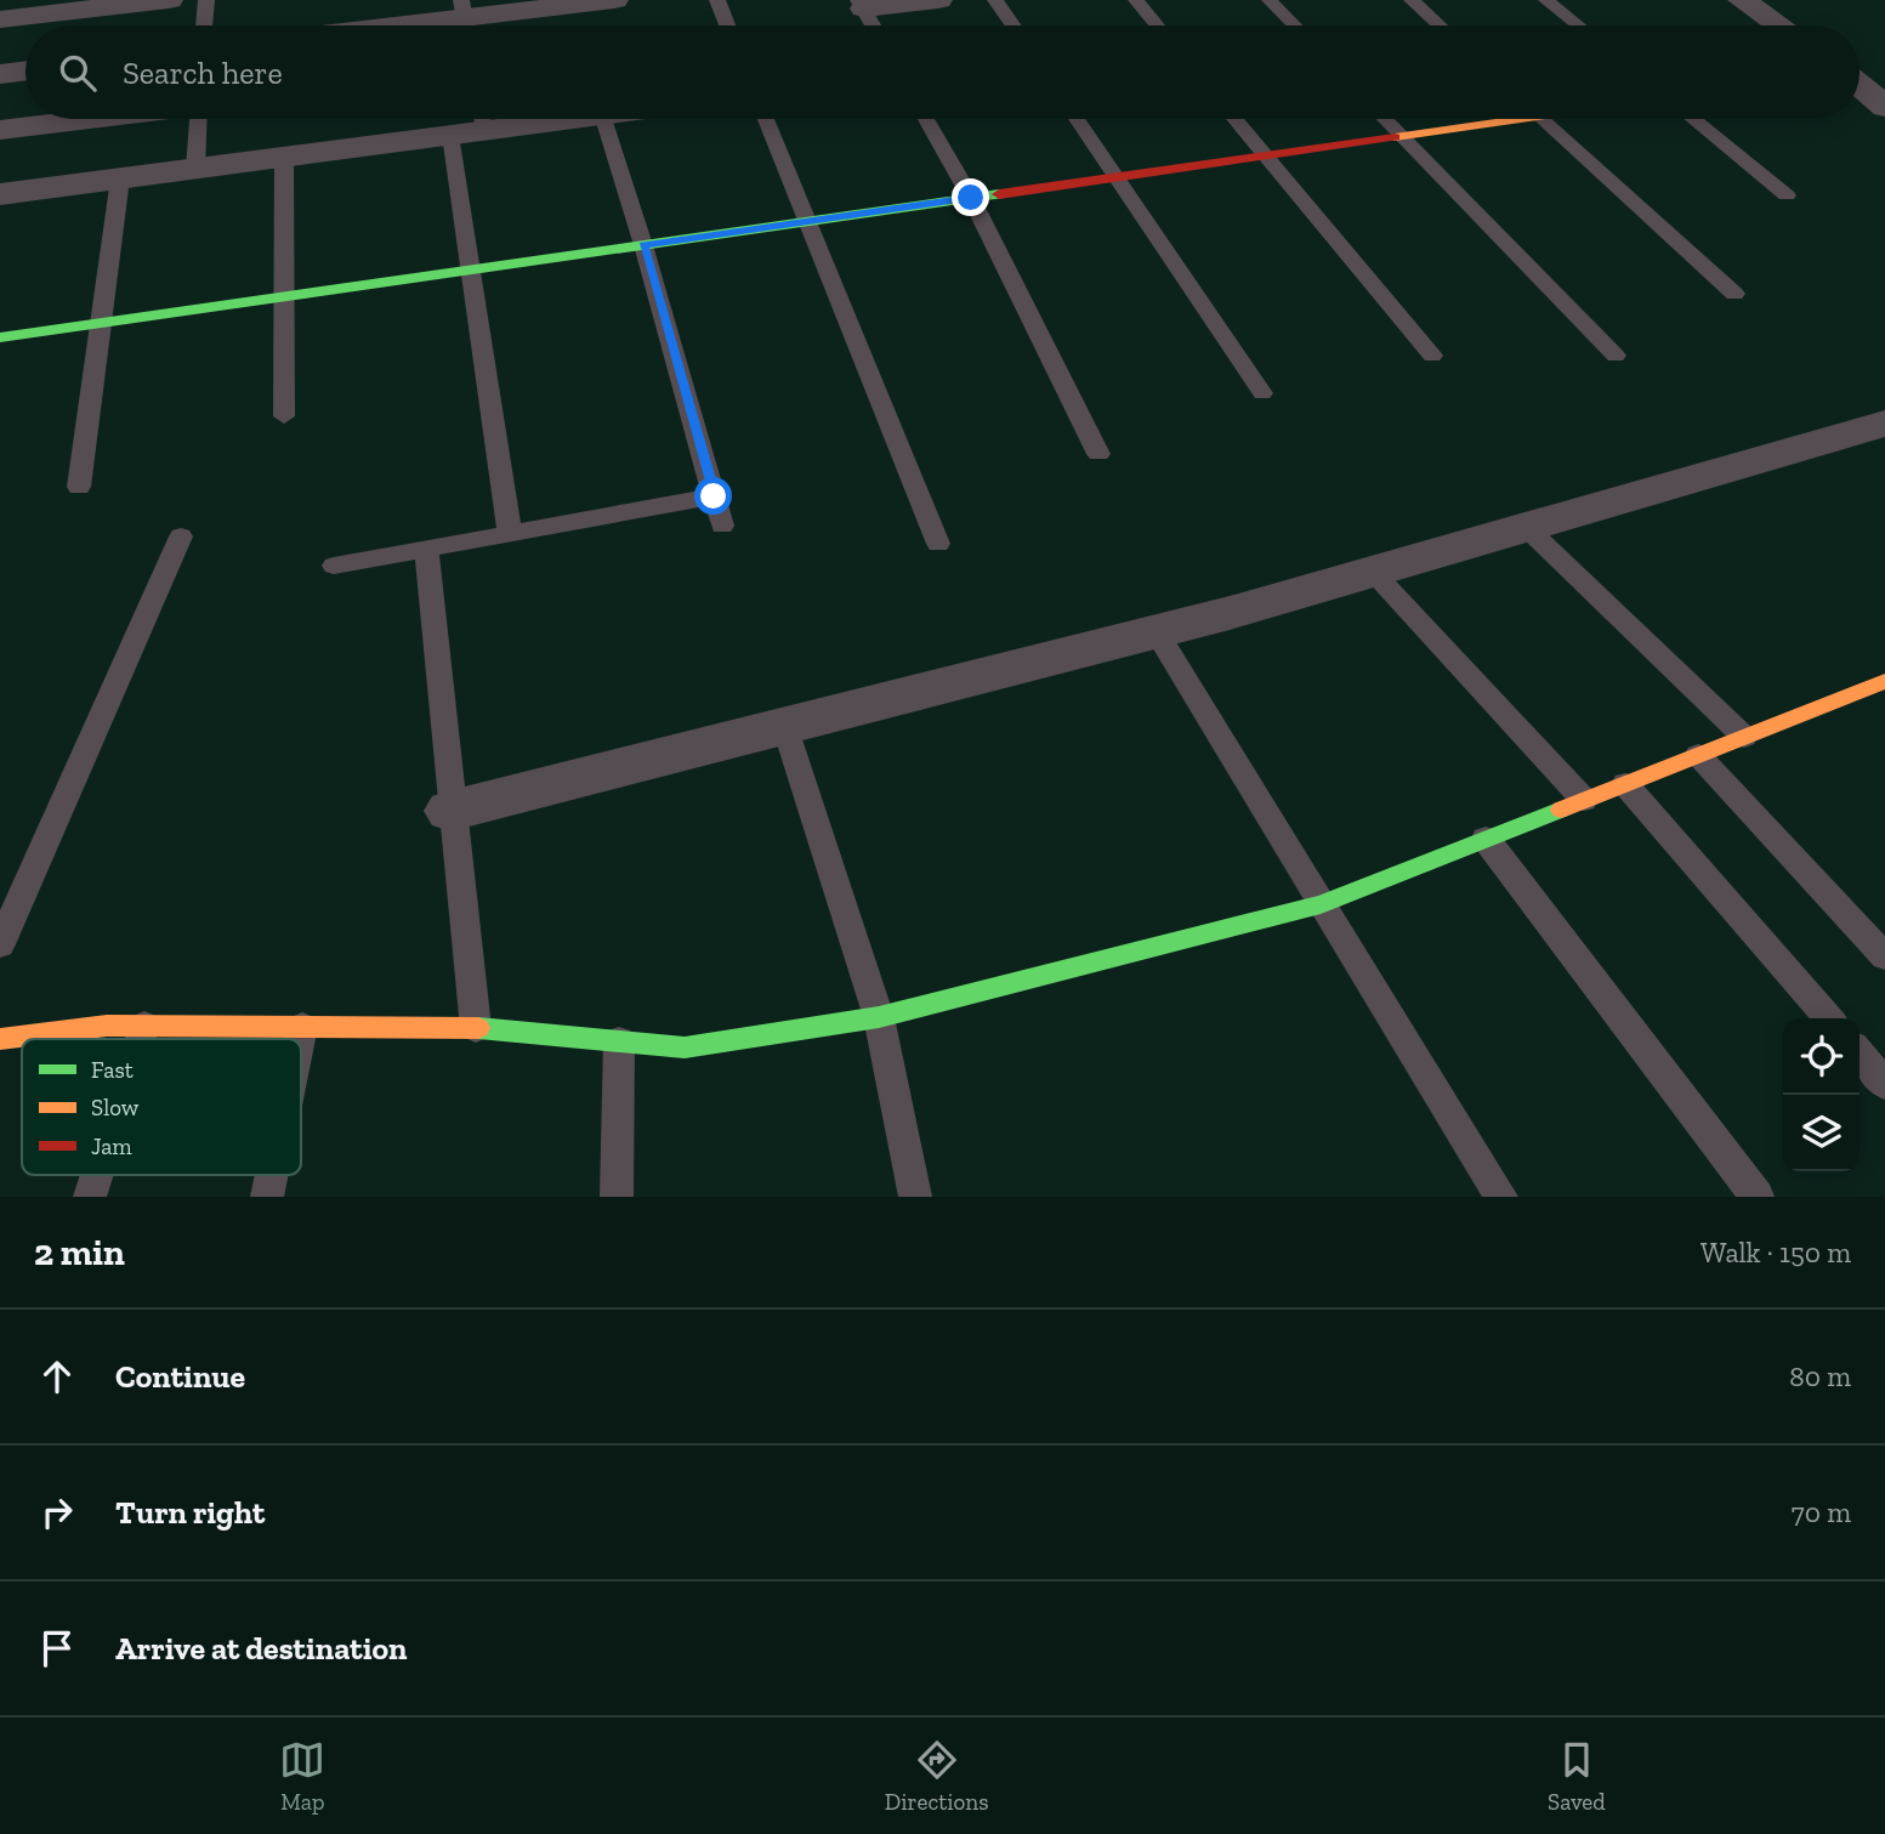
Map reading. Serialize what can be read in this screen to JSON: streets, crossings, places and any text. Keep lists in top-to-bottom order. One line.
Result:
{"legend":["Fast","Slow","Jam"],"page":{"search":"Search here","heading":["2 min","Walk · 150 m"],"list":[["Continue","80 m"],["Turn right","70 m"],"Arrive at destination"],"nav":["Map","Directions","Saved"]}}
